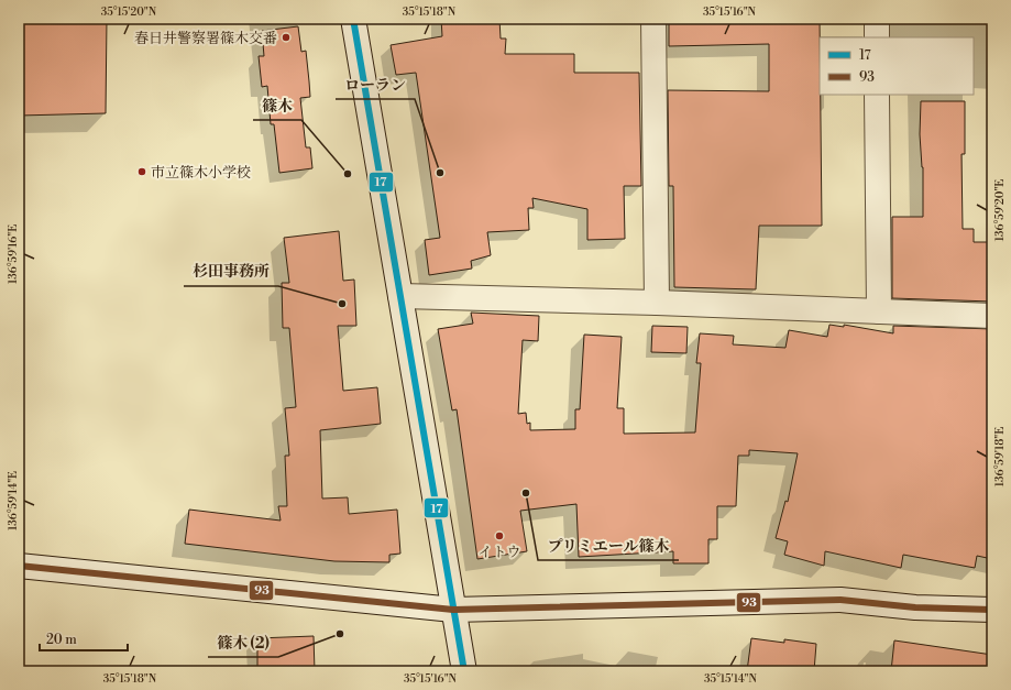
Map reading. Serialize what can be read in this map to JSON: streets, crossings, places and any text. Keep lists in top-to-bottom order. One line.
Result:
{"places":["春日井警察署篠木交番","市立篠木小学校","ローラン","篠木","杉田事務所","プリミエール篠木","イトウ","篠木 (2)"],"lines":["transit line 17","transit line 93"],"legend":["17","93"],"scale_bar":"20 m","coordinates":["35°15'20\"N","35°15'18\"N","35°15'16\"N","136°59'20\"E","136°59'16\"E","136°59'18\"E","136°59'14\"E","35°15'14\"N"]}
